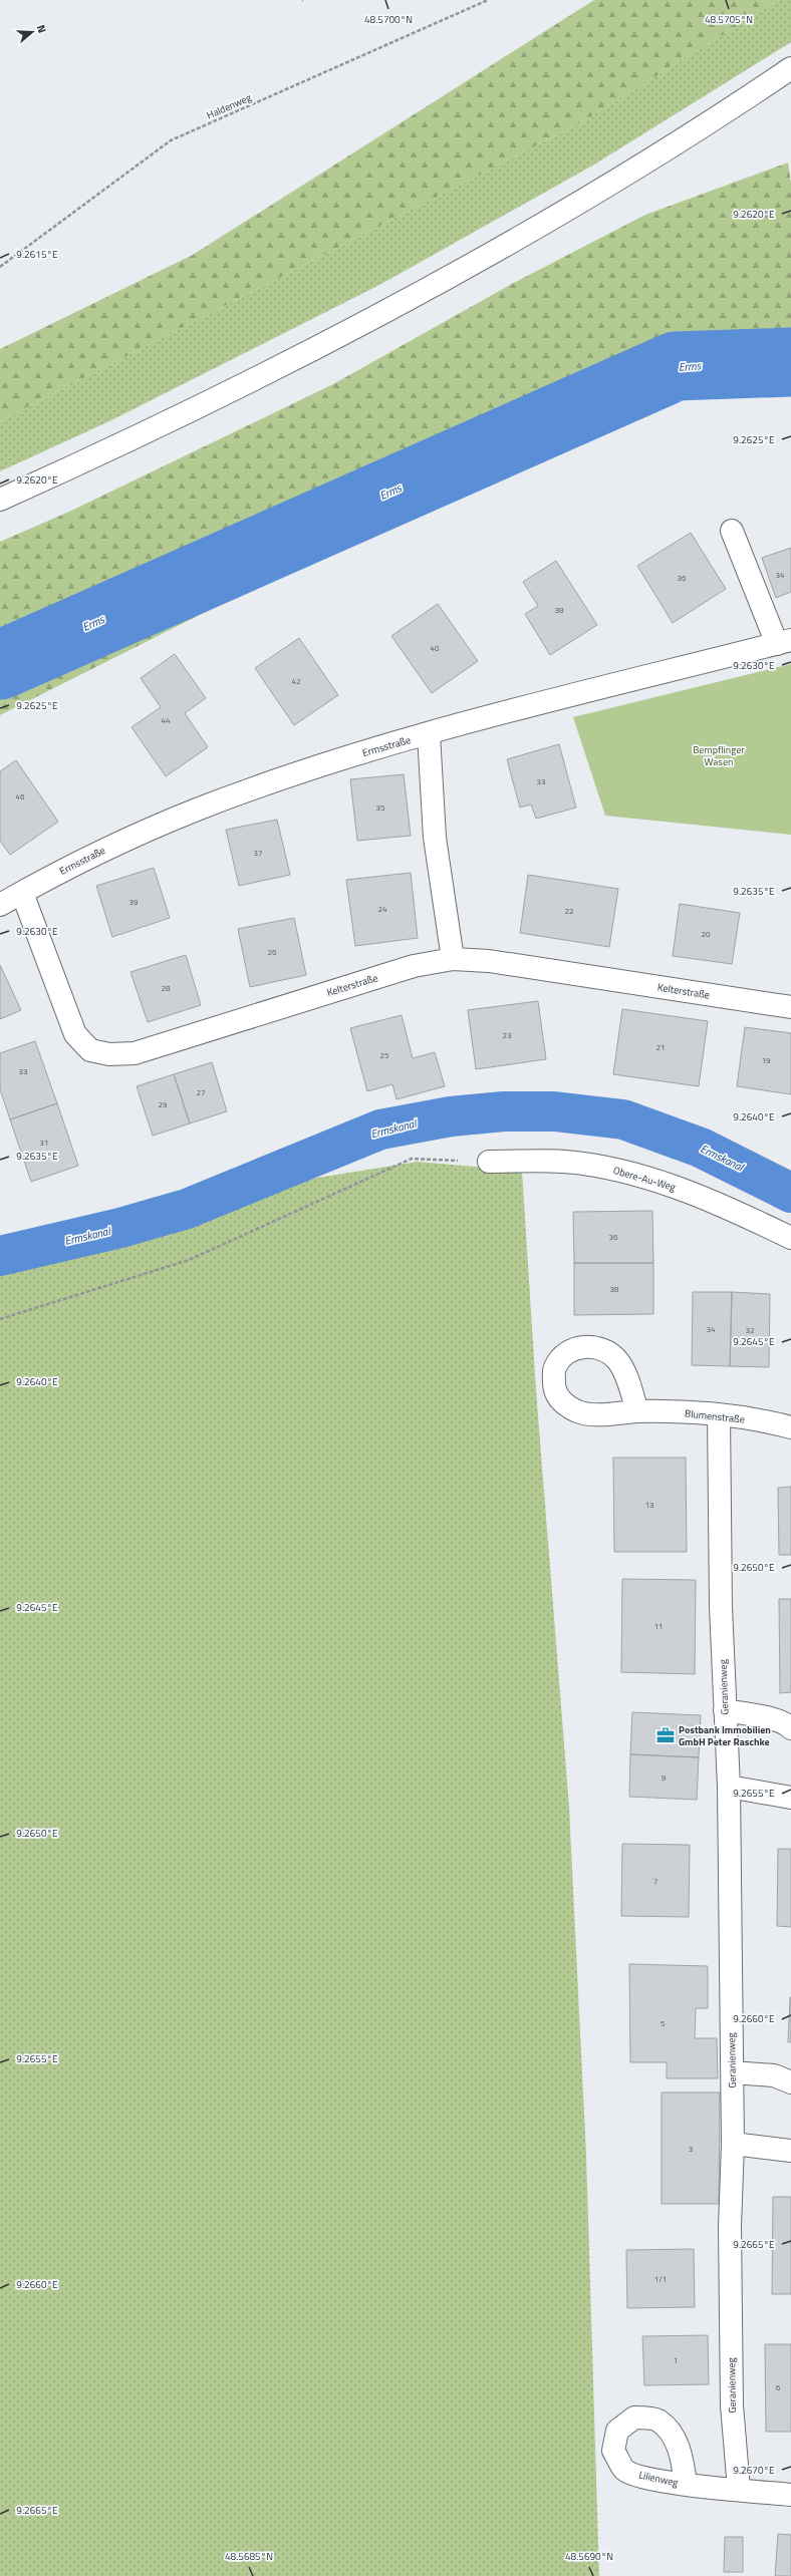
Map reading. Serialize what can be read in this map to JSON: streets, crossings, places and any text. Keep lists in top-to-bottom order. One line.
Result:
{"streets":{"main road":["Ermsstraße","Kelterstraße","Obere-Au-Weg","Blumenstraße","Geranienweg","Lilienweg"],"path":["Haldenweg"]},"crossings":[["Ermsstraße","Kelterstraße"],["Blumenstraße","Geranienweg"],["Geranienweg","Lilienweg"]],"water":["Erms","Ermskanal"],"parks":["Bempflinger Wasen"],"places":{"office":["Postbank Immobilien GmbH Peter Raschke"]},"house_numbers":["34","36","38","40","42","44","33","46","35","37","39","24","22","20","26","28","23","21","25","19","33","27","29","31","36","38","34","32","13","11","9","7","5","3","1/1","1","6"],"north":"right","coordinates":["48.5700°N","48.5705°N","9.2620°E","9.2615°E","9.2625°E","9.2630°E","9.2635°E","9.2640°E","9.2645°E","9.2650°E","9.2655°E","9.2660°E","9.2665°E","9.2670°E","48.5685°N","48.5690°N"]}
